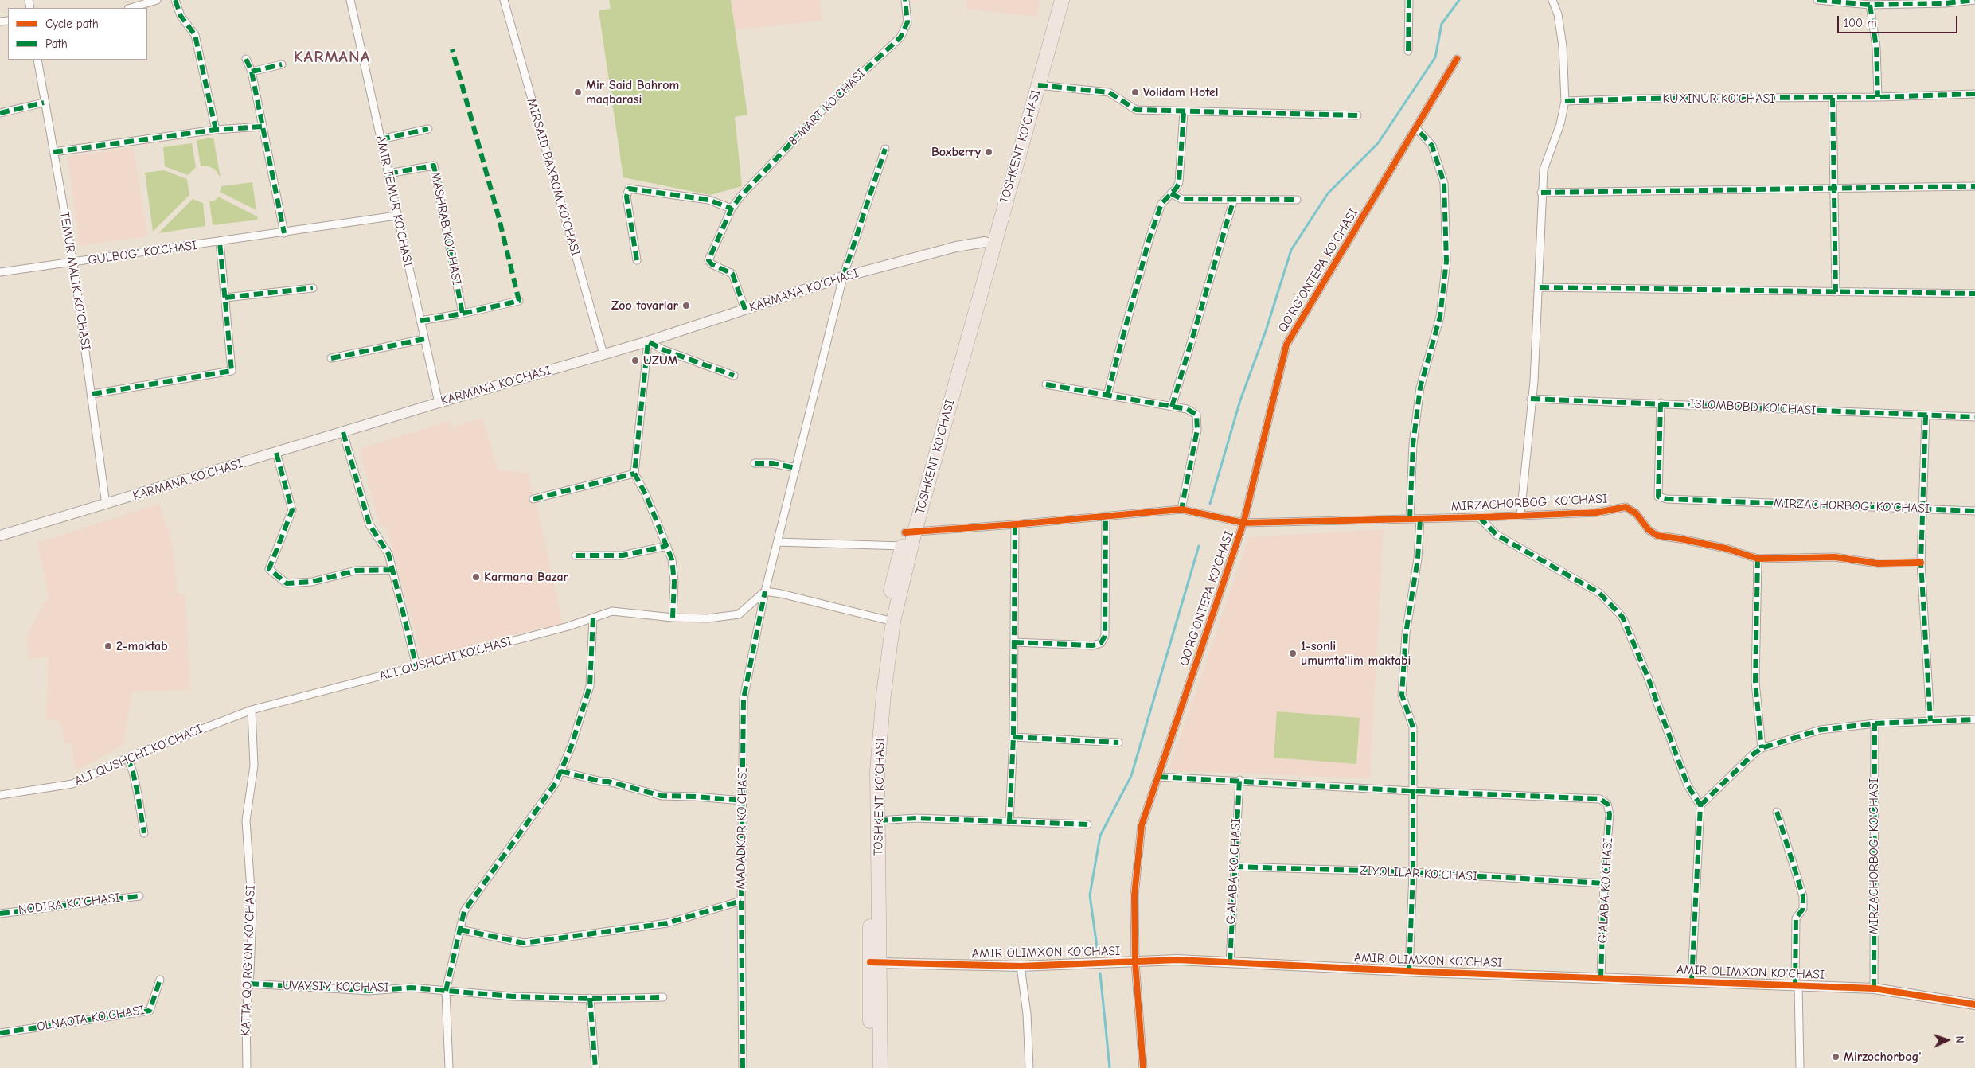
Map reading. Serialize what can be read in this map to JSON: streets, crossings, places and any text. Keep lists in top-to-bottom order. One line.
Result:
{"streets":{"highway":["TOSHKENT KO'CHASI"],"street":["KUXINUR KO'CHASI","8-MART KO'CHASI","MIRSAID BAXROM KO'CHASI","AMIR TEMUR KO'CHASI","MASHRAB KO'CHASI","GULBOG' KO'CHASI","QO'RG'ONTEPA KO'CHASI","TEMUR MALIK KO'CHASI","KARMANA KO'CHASI","ISLOMBOBD KO'CHASI","MIRZACHORBOG' KO'CHASI","ALI QUSHCHI KO'CHASI","MADADKOR KO'CHASI","G'ALABA KO'CHASI","ZIYOLILAR KO'CHASI","NODIRA KO'CHASI","AMIR OLIMXON KO'CHASI","KATTA QO'RG'ON KO'CHASI","UVAYSIY KO'CHASI","OLNAOTA KO'CHASI"]},"crossings":[["8-MART KO'CHASI","KARMANA KO'CHASI"],["TOSHKENT KO'CHASI","KARMANA KO'CHASI"],["TOSHKENT KO'CHASI","MIRZACHORBOG' KO'CHASI"],["TOSHKENT KO'CHASI","AMIR OLIMXON KO'CHASI"],["MIRSAID BAXROM KO'CHASI","KARMANA KO'CHASI"],["AMIR TEMUR KO'CHASI","MASHRAB KO'CHASI"],["AMIR TEMUR KO'CHASI","GULBOG' KO'CHASI"],["AMIR TEMUR KO'CHASI","KARMANA KO'CHASI"],["GULBOG' KO'CHASI","TEMUR MALIK KO'CHASI"],["QO'RG'ONTEPA KO'CHASI","MIRZACHORBOG' KO'CHASI"],["QO'RG'ONTEPA KO'CHASI","AMIR OLIMXON KO'CHASI"],["TEMUR MALIK KO'CHASI","KARMANA KO'CHASI"],["KARMANA KO'CHASI","MADADKOR KO'CHASI"],["ISLOMBOBD KO'CHASI","MIRZACHORBOG' KO'CHASI"],["MIRZACHORBOG' KO'CHASI","AMIR OLIMXON KO'CHASI"],["ALI QUSHCHI KO'CHASI","MADADKOR KO'CHASI"],["ALI QUSHCHI KO'CHASI","KATTA QO'RG'ON KO'CHASI"],["G'ALABA KO'CHASI","ZIYOLILAR KO'CHASI"],["G'ALABA KO'CHASI","AMIR OLIMXON KO'CHASI"],["KATTA QO'RG'ON KO'CHASI","UVAYSIY KO'CHASI"]],"districts":["KARMANA"],"places":["Mir Said Bahrom maqbarasi","Volidam Hotel","Boxberry","Zoo tovarlar","UZUM","Karmana Bazar","2-maktab","1-sonli umumta'lim maktabi","Mirzochorbog'"],"legend":["Cycle path","Path"],"scale_bar":"100 m","north":"right"}
